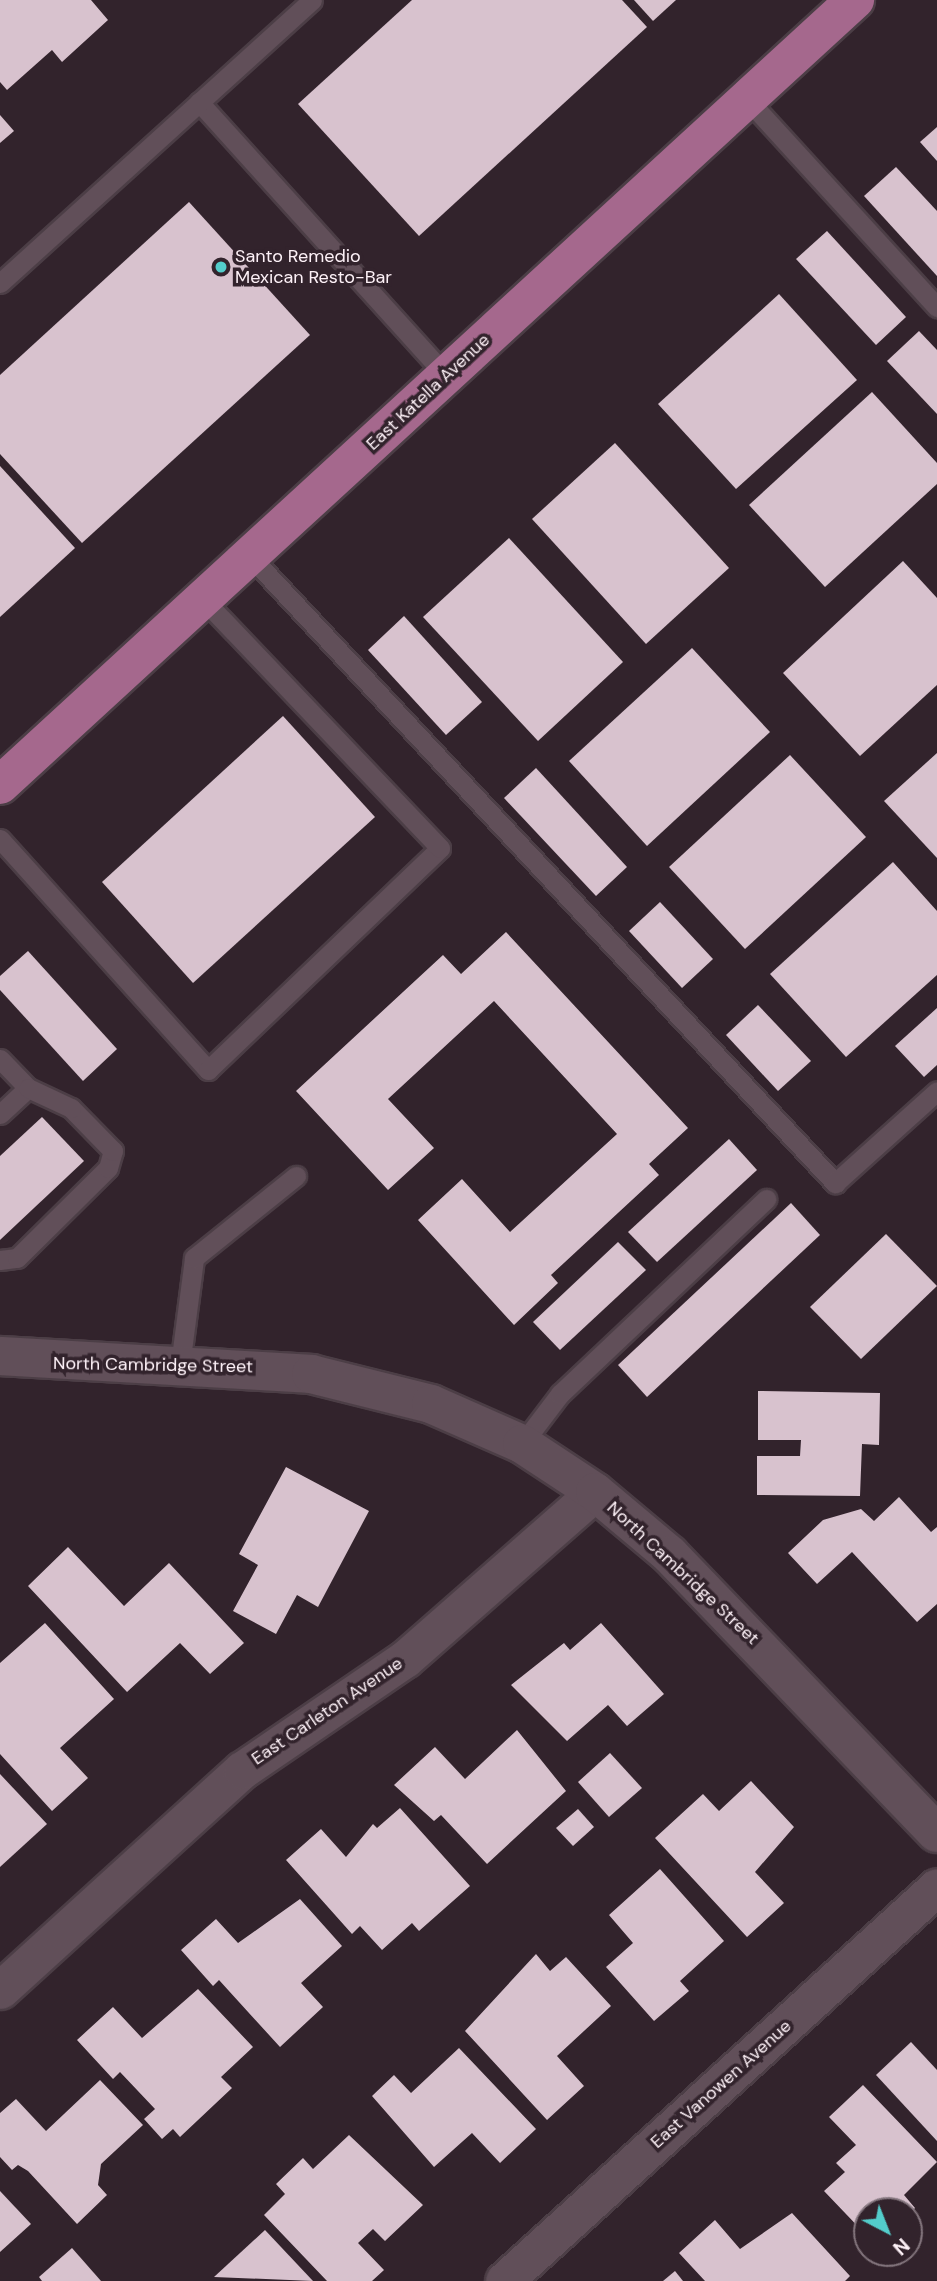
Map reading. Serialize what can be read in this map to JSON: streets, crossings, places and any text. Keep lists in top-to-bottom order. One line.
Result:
{"streets":{"main road":["East Katella Avenue"],"street":["North Cambridge Street","East Carleton Avenue","East Vanowen Avenue"]},"crossings":[["North Cambridge Street","East Carleton Avenue"]],"places":["Santo Remedio Mexican Resto-Bar"],"north":"bottom right"}
